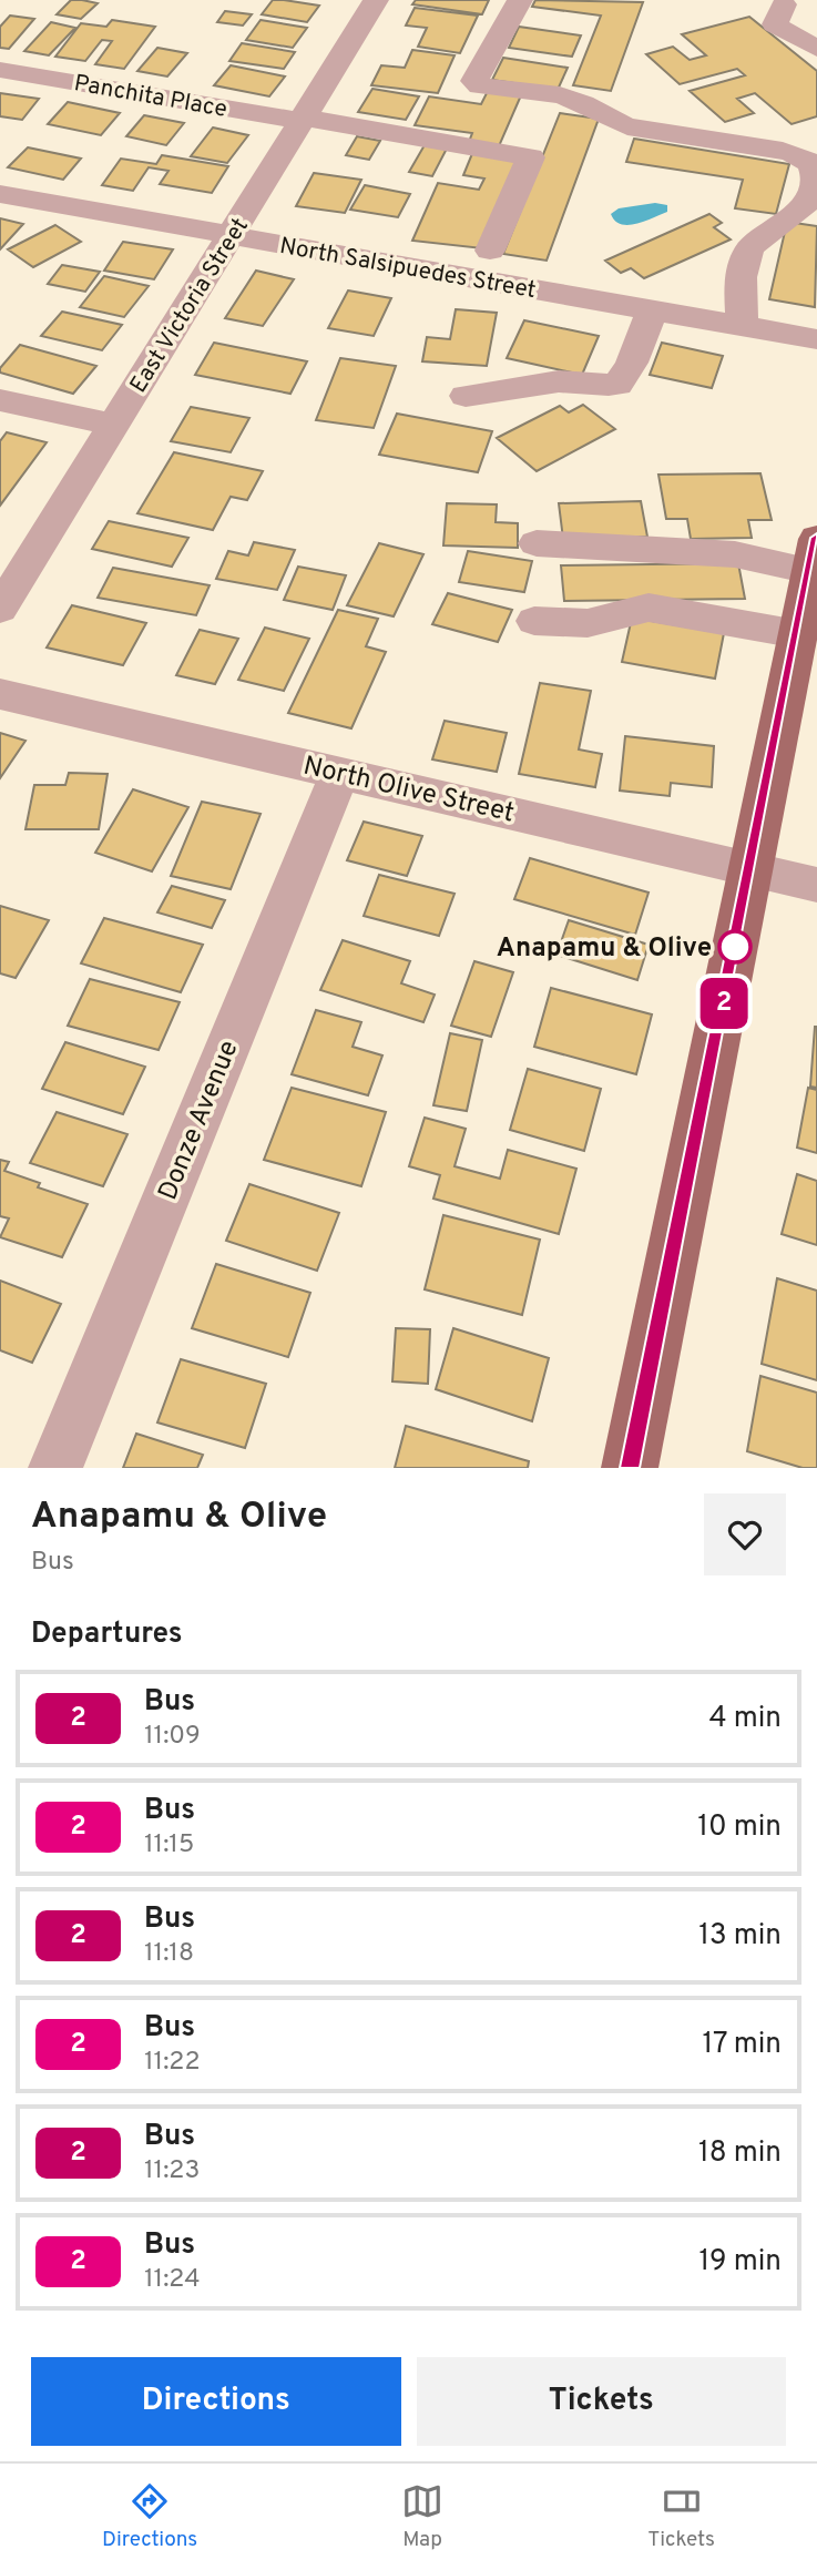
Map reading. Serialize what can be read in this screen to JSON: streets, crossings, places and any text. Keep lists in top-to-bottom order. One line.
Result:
{"streets":{"street":["Panchita Place","North Salsipuedes Street","East Victoria Street","North Olive Street","Donze Avenue"]},"crossings":[["Panchita Place","East Victoria Street"],["North Salsipuedes Street","East Victoria Street"],["North Olive Street","Donze Avenue"]],"places":["Anapamu & Olive"],"lines":["bus line 2"],"page":{"on_map":"2","heading":[["Anapamu & Olive","Bus"],"Departures"],"list":[{"mark":"2","name":"Bus","note":"11:09","value":"4 min"},{"mark":"2","name":"Bus","note":"11:15","value":"10 min"},{"mark":"2","name":"Bus","note":"11:18","value":"13 min"},{"mark":"2","name":"Bus","note":"11:22","value":"17 min"},{"mark":"2","name":"Bus","note":"11:23","value":"18 min"},{"mark":"2","name":"Bus","note":"11:24","value":"19 min"}],"buttons":["Directions","Tickets"],"tabs":["Directions","Map","Tickets"]}}
